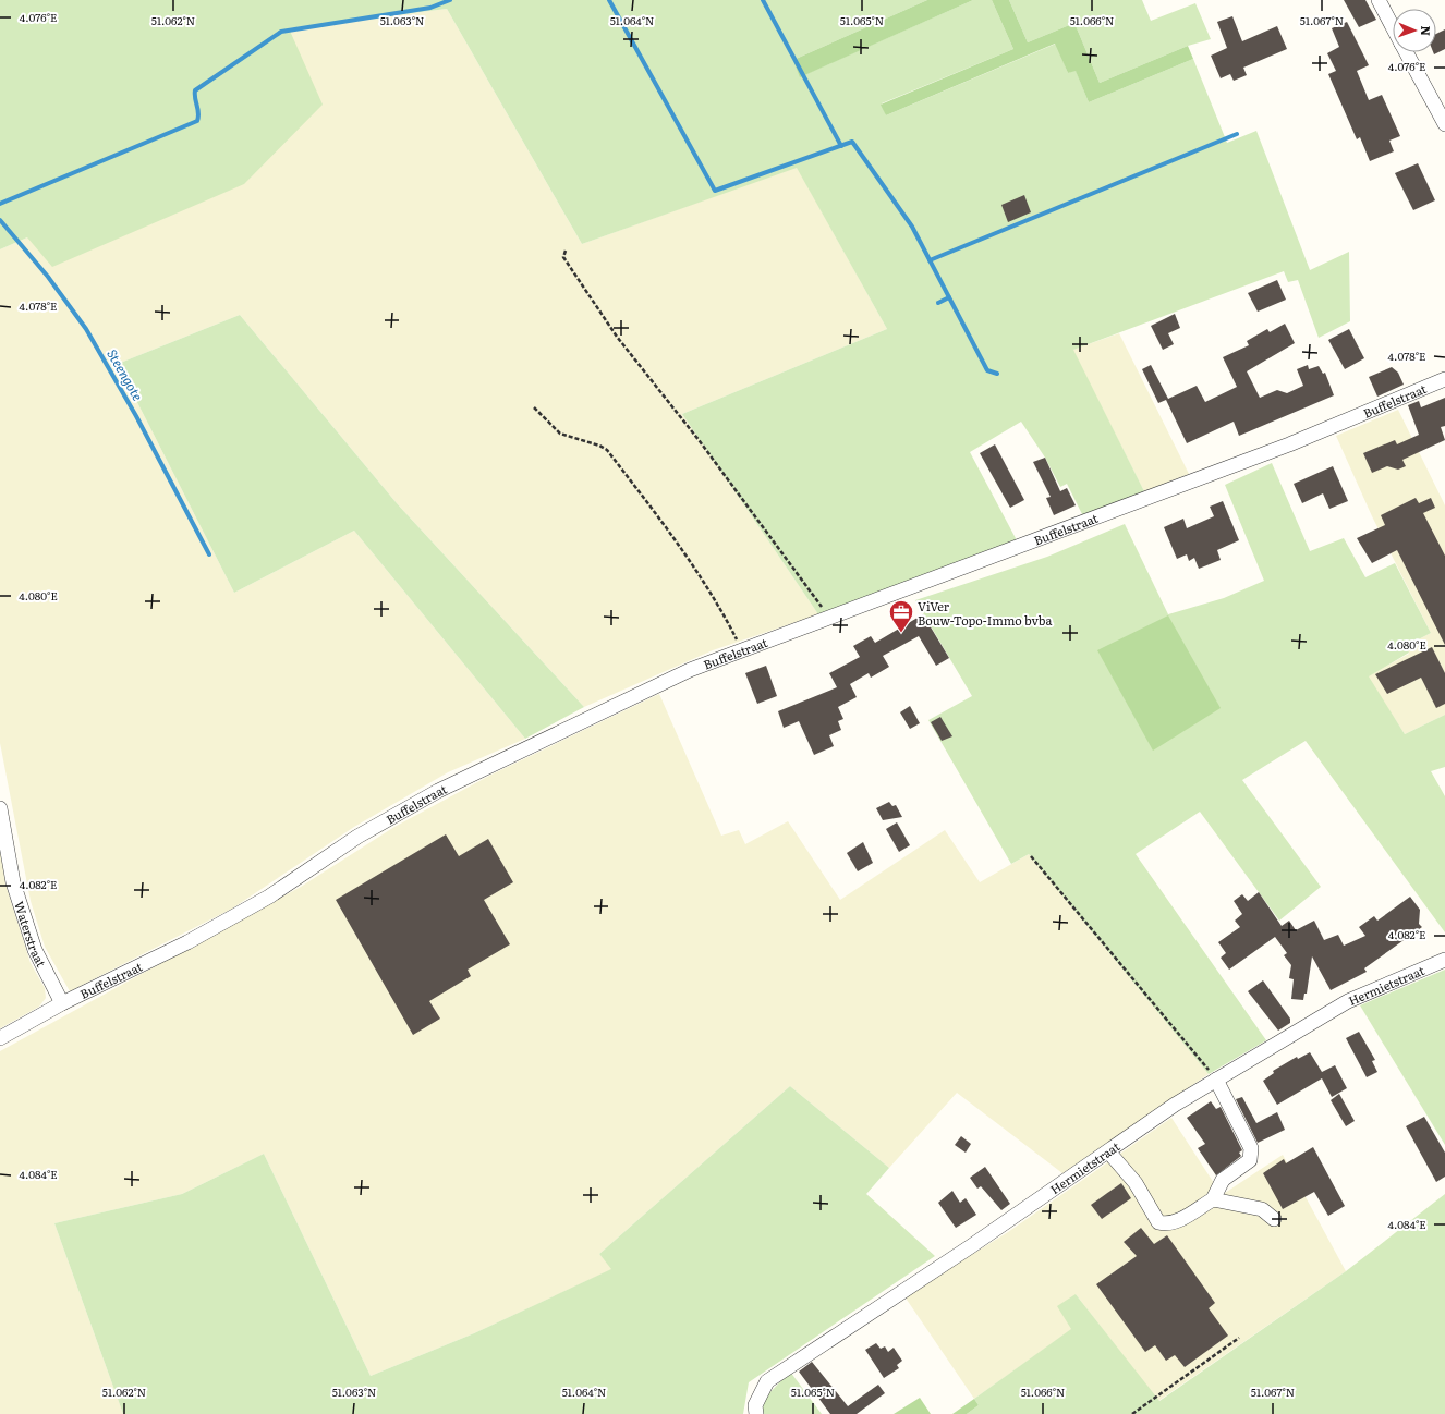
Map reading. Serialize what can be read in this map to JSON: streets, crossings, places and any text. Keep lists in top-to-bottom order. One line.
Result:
{"streets":{"street":["Buffelstraat","Waterstraat","Hermietstraat"]},"crossings":[["Buffelstraat","Waterstraat"]],"water":["Steengote"],"places":{"office":["ViVer Bouw-Topo-Immo bvba"]},"north":"right","coordinates":["4.076°E","51.062°N","51.063°N","51.064°N","51.065°N","51.066°N","51.067°N","4.078°E","4.080°E","4.082°E","4.084°E"]}
